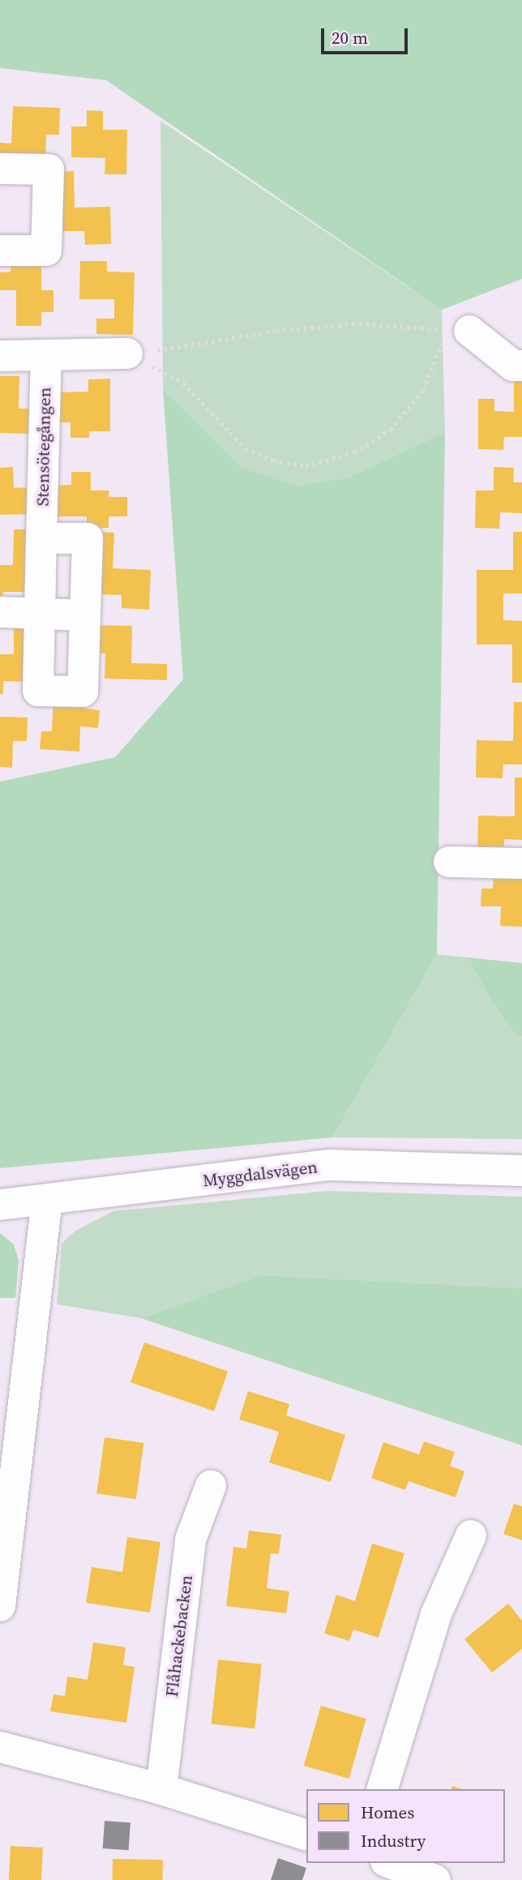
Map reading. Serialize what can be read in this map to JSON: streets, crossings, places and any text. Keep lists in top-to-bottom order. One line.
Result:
{"streets":{"street":["Stensötegången","Myggdalsvägen","Flåhackebacken"]},"legend":["Homes","Industry"],"scale_bar":"20 m"}
